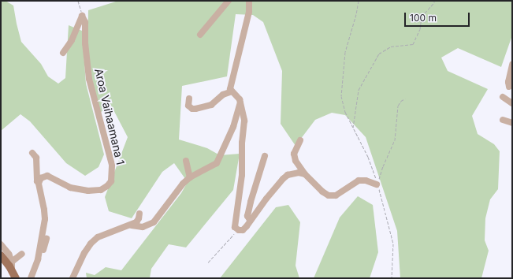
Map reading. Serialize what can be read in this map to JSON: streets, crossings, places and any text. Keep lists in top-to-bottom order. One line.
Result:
{"streets":{"street":["Aroa Vaihaamana 1"]},"scale_bar":"100 m"}
